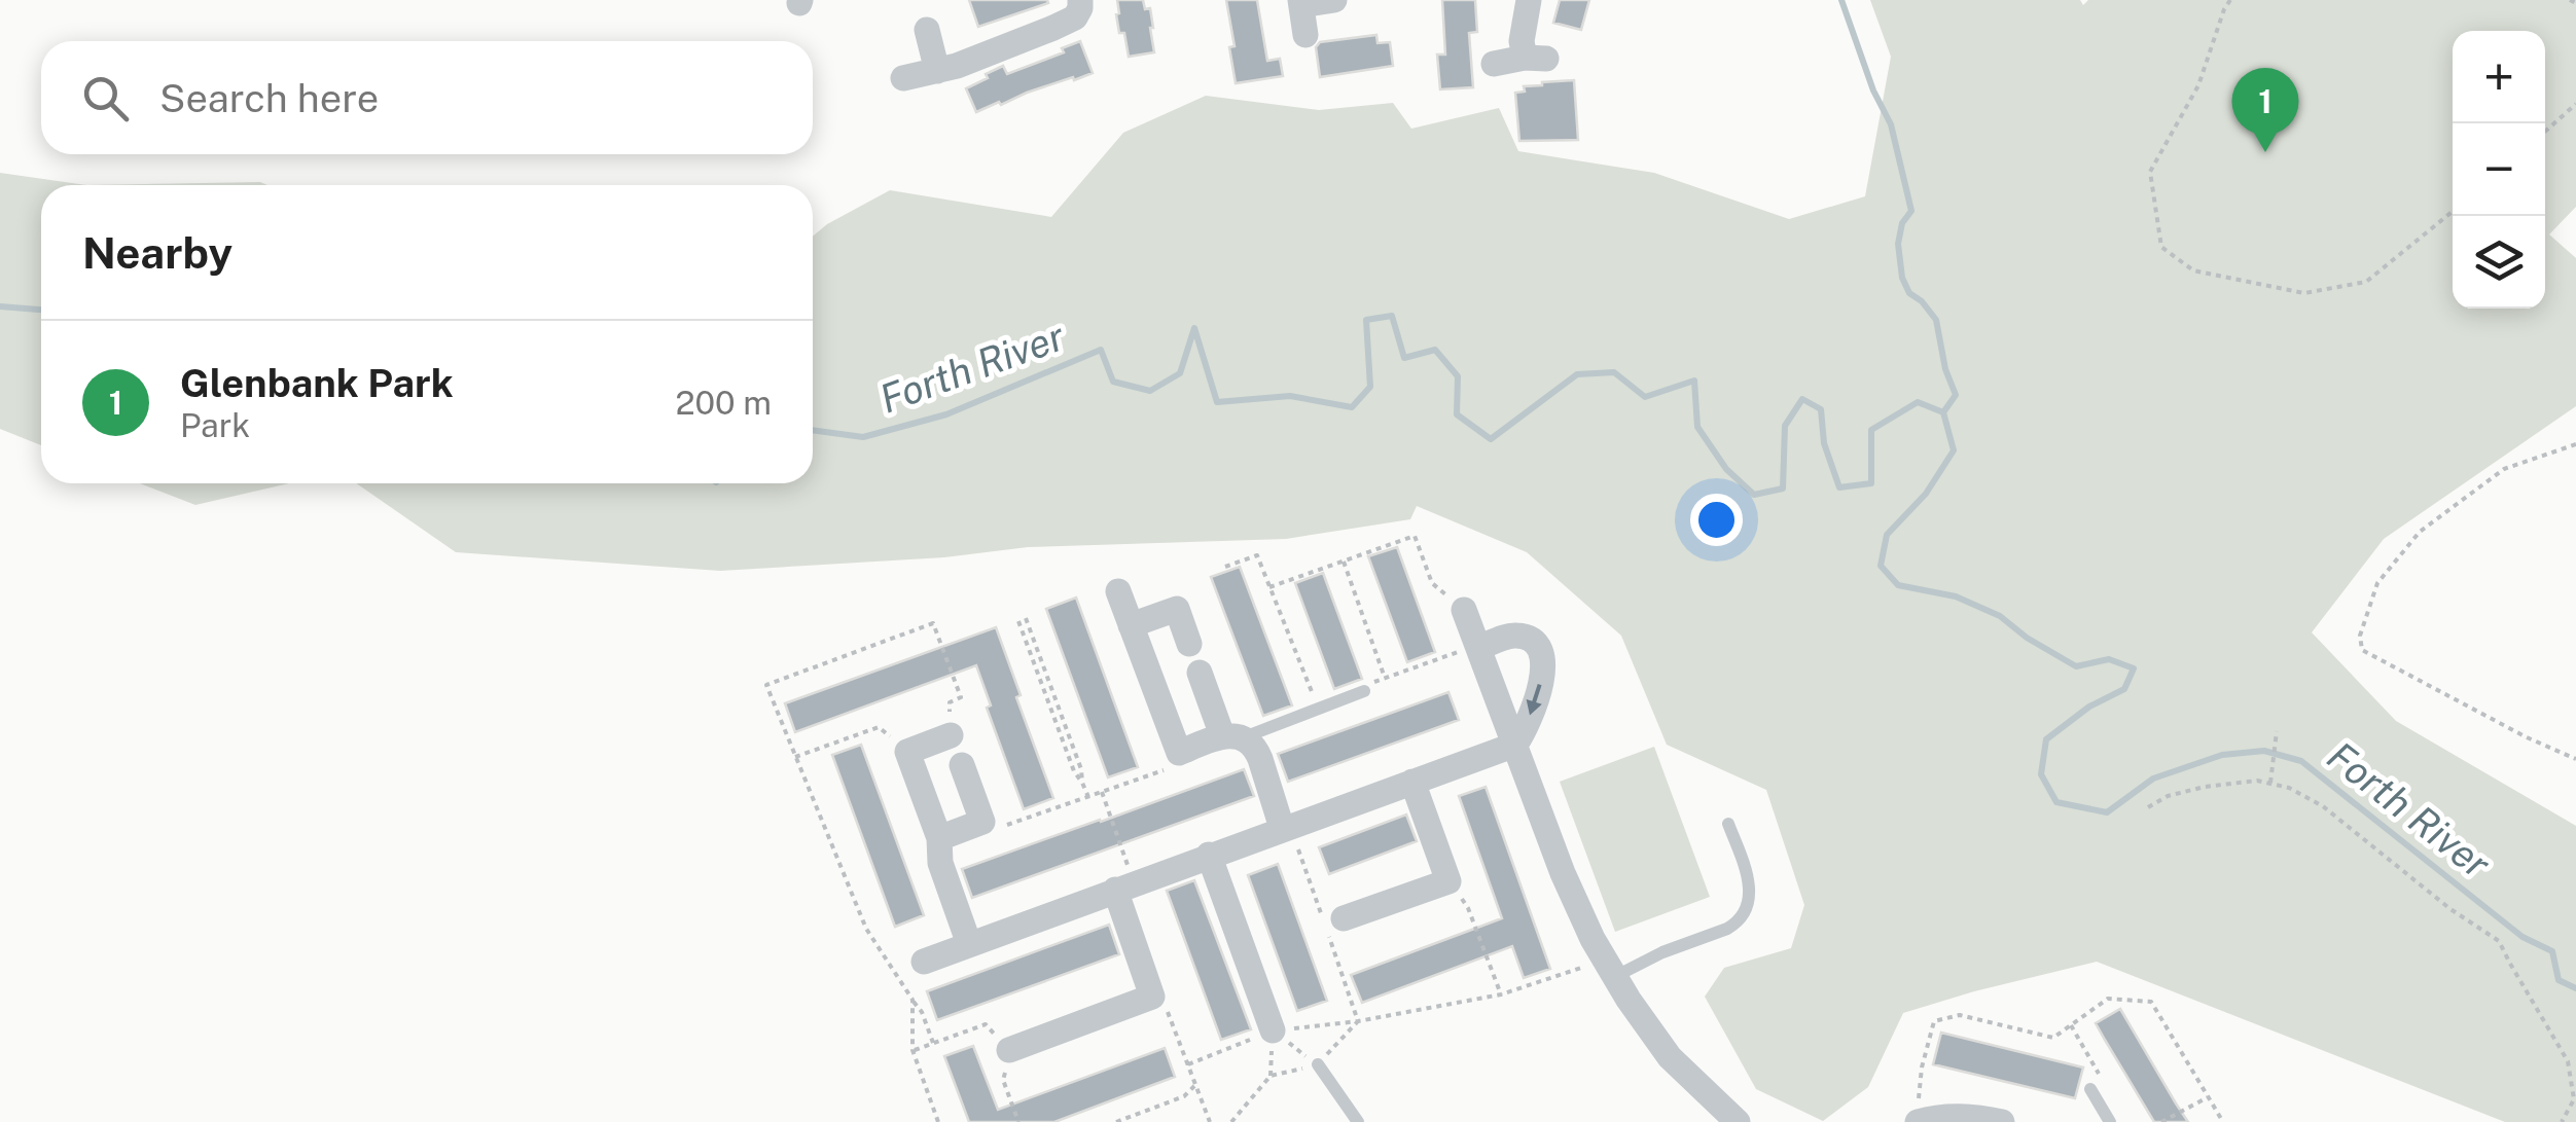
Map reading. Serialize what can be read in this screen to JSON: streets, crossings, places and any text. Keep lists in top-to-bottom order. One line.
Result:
{"water":["Forth River"],"page":{"map_buttons":["+","−"],"search":"Search here","pins":"1","heading":"Nearby","list":[{"mark":"1","name":"Glenbank Park","note":"Park","value":"200 m"}]}}
